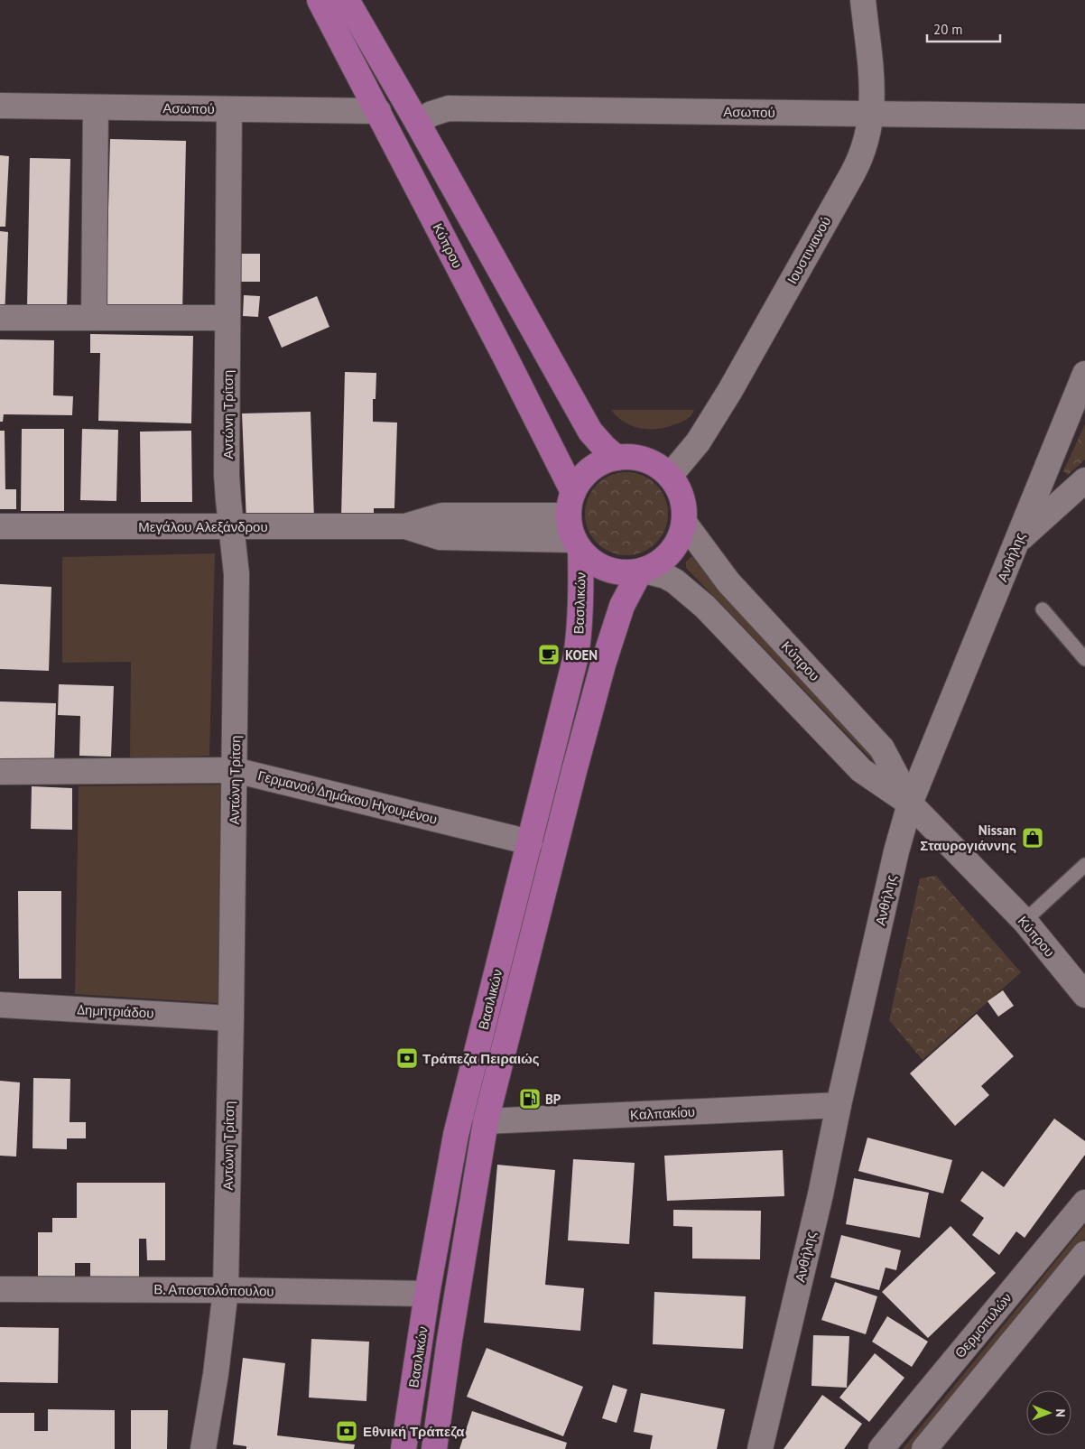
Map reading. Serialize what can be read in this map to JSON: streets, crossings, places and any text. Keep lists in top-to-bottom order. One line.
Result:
{"streets":{"main road":["Κύπρου","Βασιλικών"],"street":["Ασωπού","Ιουστινιανού","Αντώνη Τρίτση","Μεγάλου Αλεξάνδρου","Ανθήλης","Γερμανού Δημάκου Ηγουμένου","Δημητριάδου","Καλπακίου","Β. Αποστολόπουλου","Θερμοπυλών"]},"crossings":[["Ασωπού","Κύπρου"],["Ασωπού","Ιουστινιανού"],["Ασωπού","Αντώνη Τρίτση"],["Κύπρου","Ιουστινιανού"],["Κύπρου","Μεγάλου Αλεξάνδρου"],["Κύπρου","Ανθήλης"],["Κύπρου","Βασιλικών"],["Ιουστινιανού","Μεγάλου Αλεξάνδρου"],["Ιουστινιανού","Βασιλικών"],["Αντώνη Τρίτση","Μεγάλου Αλεξάνδρου"],["Αντώνη Τρίτση","Γερμανού Δημάκου Ηγουμένου"],["Αντώνη Τρίτση","Δημητριάδου"],["Αντώνη Τρίτση","Β. Αποστολόπουλου"],["Μεγάλου Αλεξάνδρου","Βασιλικών"],["Ανθήλης","Καλπακίου"],["Βασιλικών","Γερμανού Δημάκου Ηγουμένου"],["Βασιλικών","Καλπακίου"],["Βασιλικών","Β. Αποστολόπουλου"]],"places":{"cafe":["KOEN"],"shop":["Nissan Σταυρογιάννης"],"bank":["Τράπεζα Πειραιώς","Εθνική Τράπεζα"],"fuel station":["BP"]},"scale_bar":"20 m","north":"right"}
